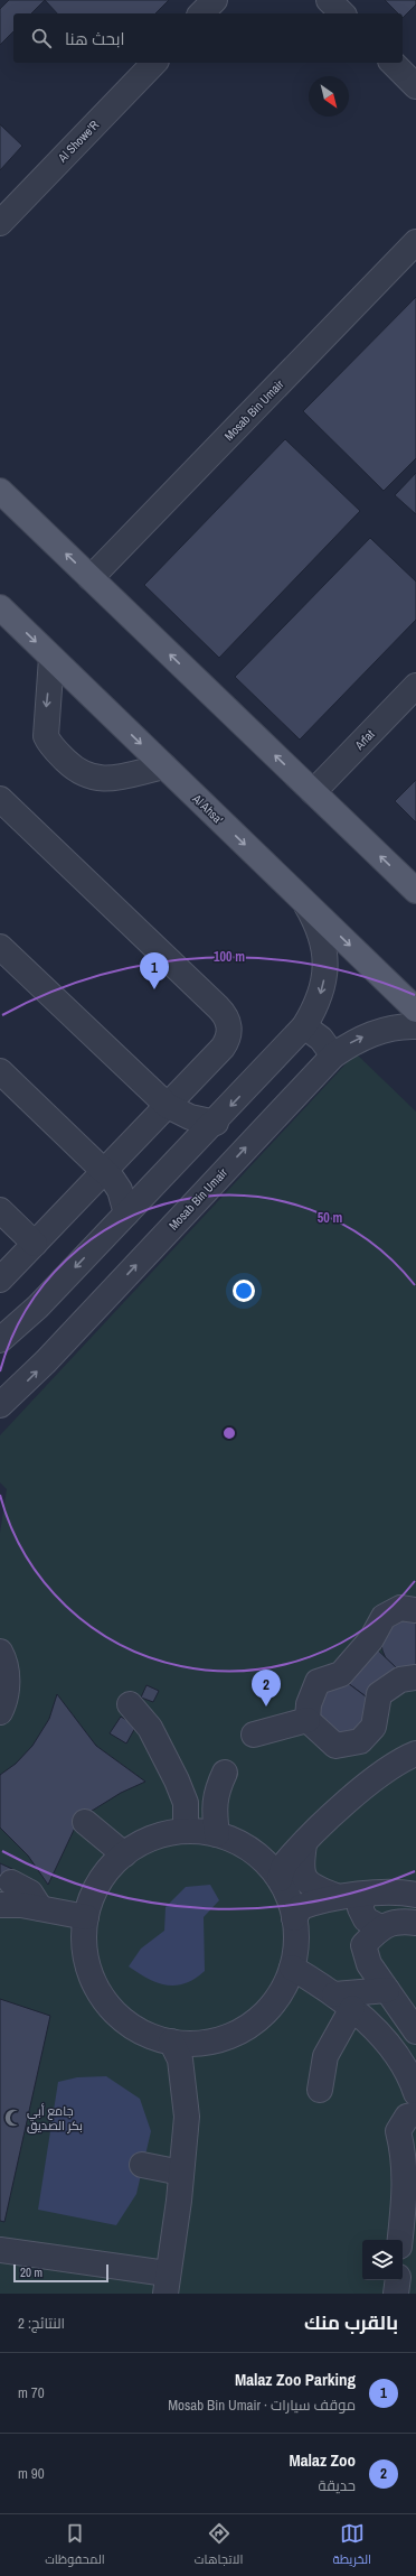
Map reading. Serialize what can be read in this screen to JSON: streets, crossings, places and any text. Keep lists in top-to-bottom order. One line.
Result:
{"streets":{"main road":["Al Ahsa'"],"street":["Al Showe'R","Mosab Bin Umair","Arfat"]},"places":{"mosque":["جامع أبي بكر الصديق"]},"scale_bar":"20 m","north":"bottom right","page":{"search":"ابحث هنا","pins":["1","2"],"scale":"20 m","heading":["بالقرب منك","النتائج: 2"],"list":[{"mark":"1","name":"Malaz Zoo Parking","note":"موقف سيارات · Mosab Bin Umair","value":"70 m"},{"mark":"2","name":"Malaz Zoo","note":"حديقة","value":"90 m"}],"nav":["الخريطة","الاتجاهات","المحفوظات"]},"rings":["100 m","50 m"]}
